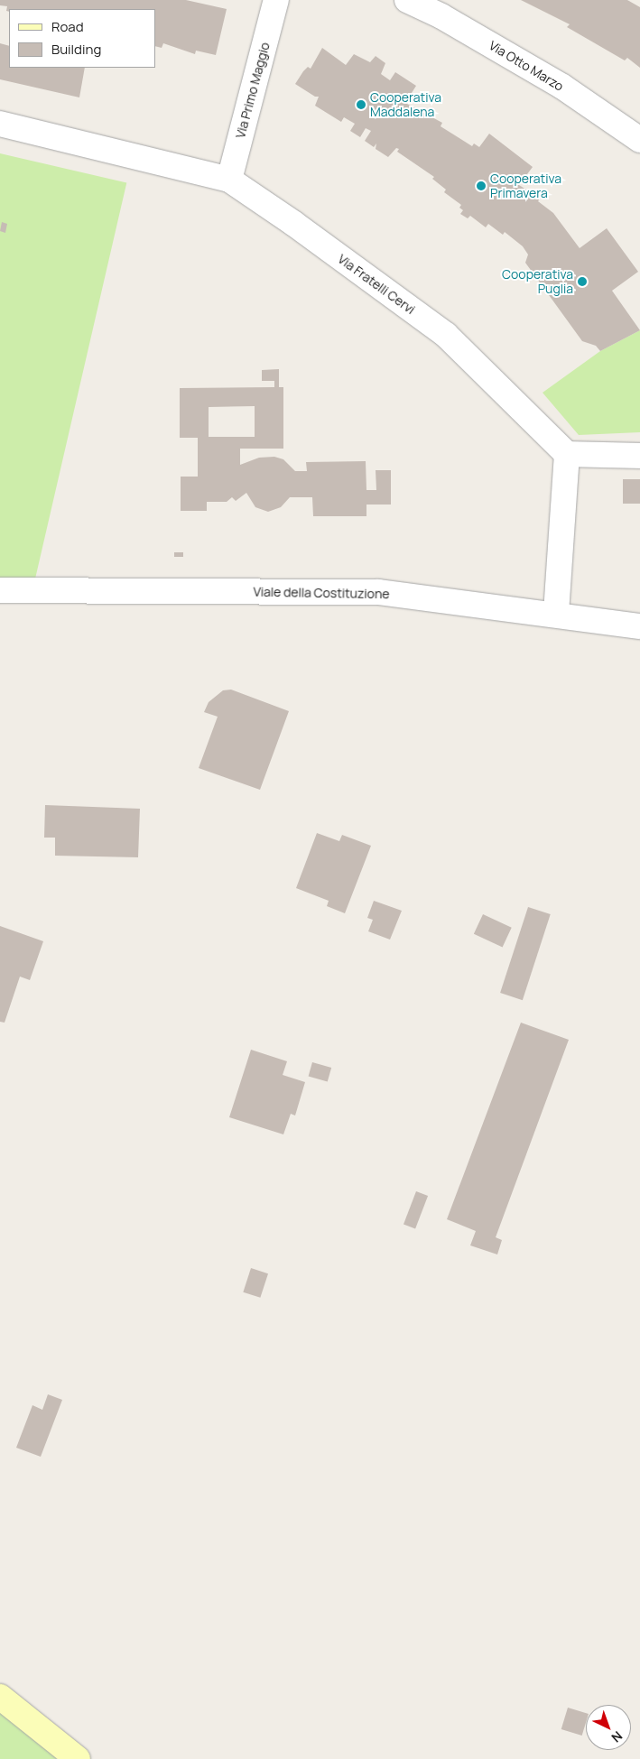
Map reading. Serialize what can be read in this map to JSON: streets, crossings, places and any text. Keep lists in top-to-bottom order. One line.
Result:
{"streets":{"street":["Via Otto Marzo","Via Primo Maggio","Via Fratelli Cervi","Viale della Costituzione"]},"crossings":[["Via Primo Maggio","Via Fratelli Cervi"]],"places":["Cooperativa Maddalena","Cooperativa Primavera","Cooperativa Puglia"],"legend":["Road","Building"],"north":"bottom right"}
